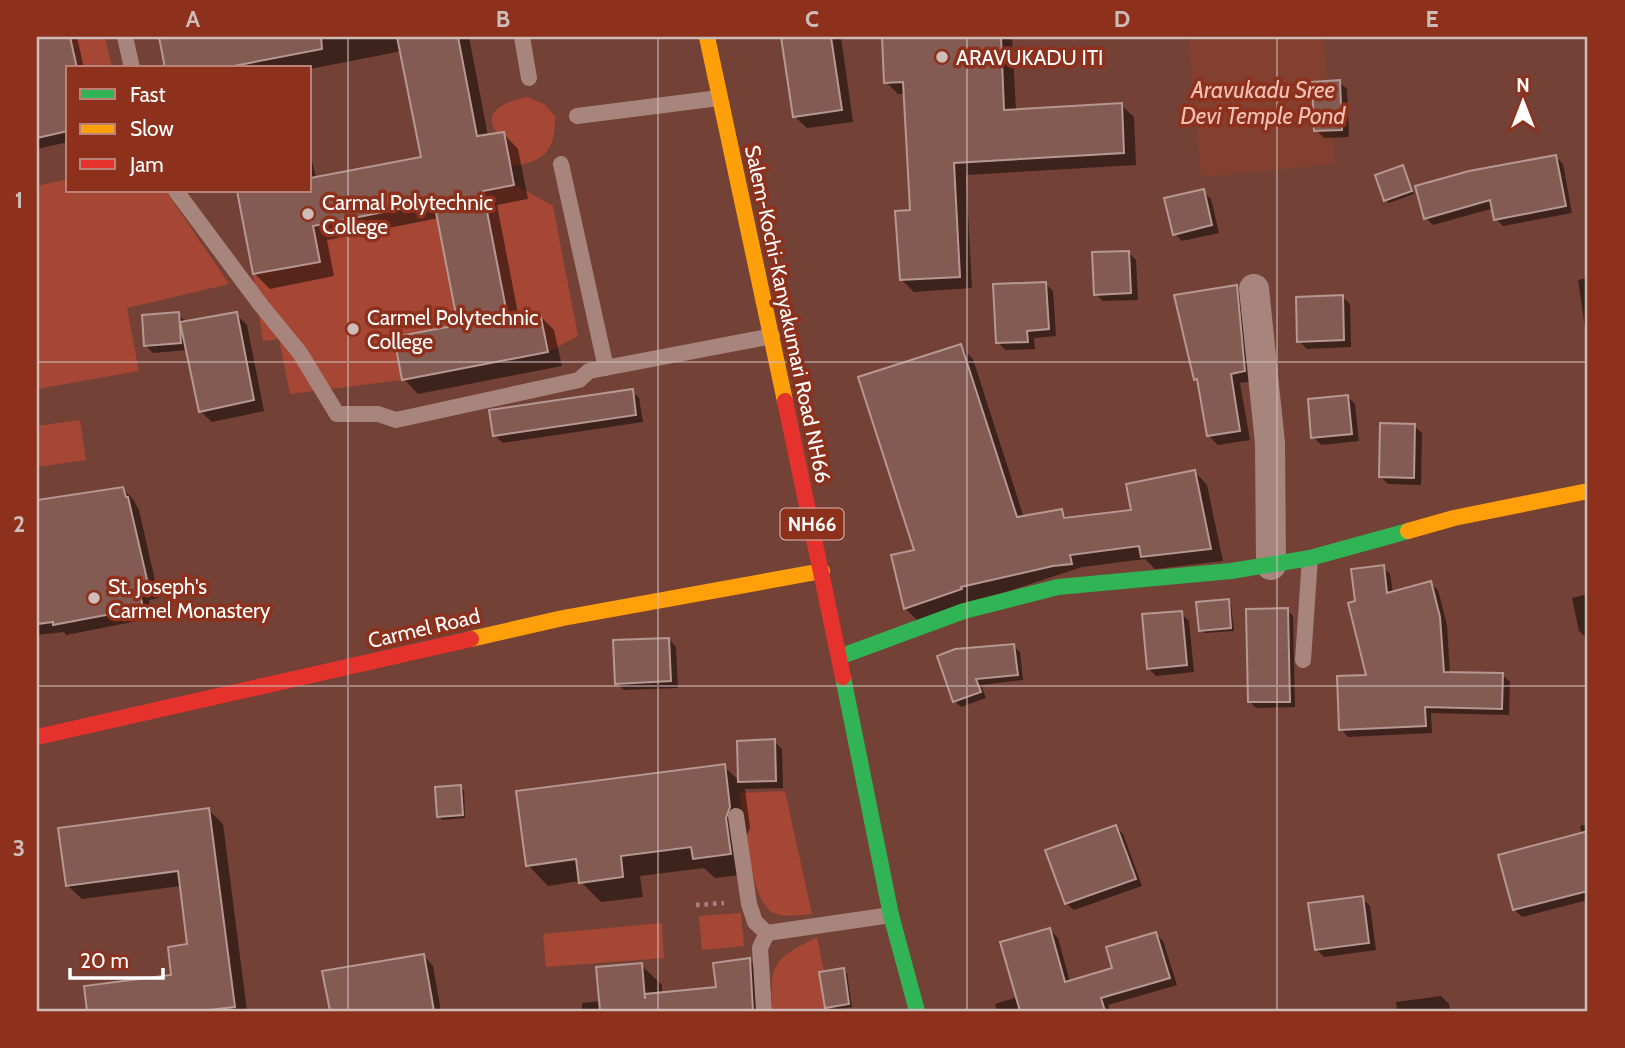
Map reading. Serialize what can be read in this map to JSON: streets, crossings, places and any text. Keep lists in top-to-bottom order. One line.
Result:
{"streets":{"main road":["Salem-Kochi-Kanyakumari Road NH66","NH66","Carmel Road"]},"crossings":[["Salem-Kochi-Kanyakumari Road NH66","Carmel Road"]],"water":["Aravukadu Sree Devi Temple Pond"],"places":["ARAVUKADU ITI","Carmal Polytechnic College","Carmel Polytechnic College","St. Joseph's Carmel Monastery"],"legend":["Fast","Slow","Jam"],"scale_bar":"20 m","north":"top","grid":{"columns":["A","B","C","D","E"],"rows":["1","2","3"]}}
